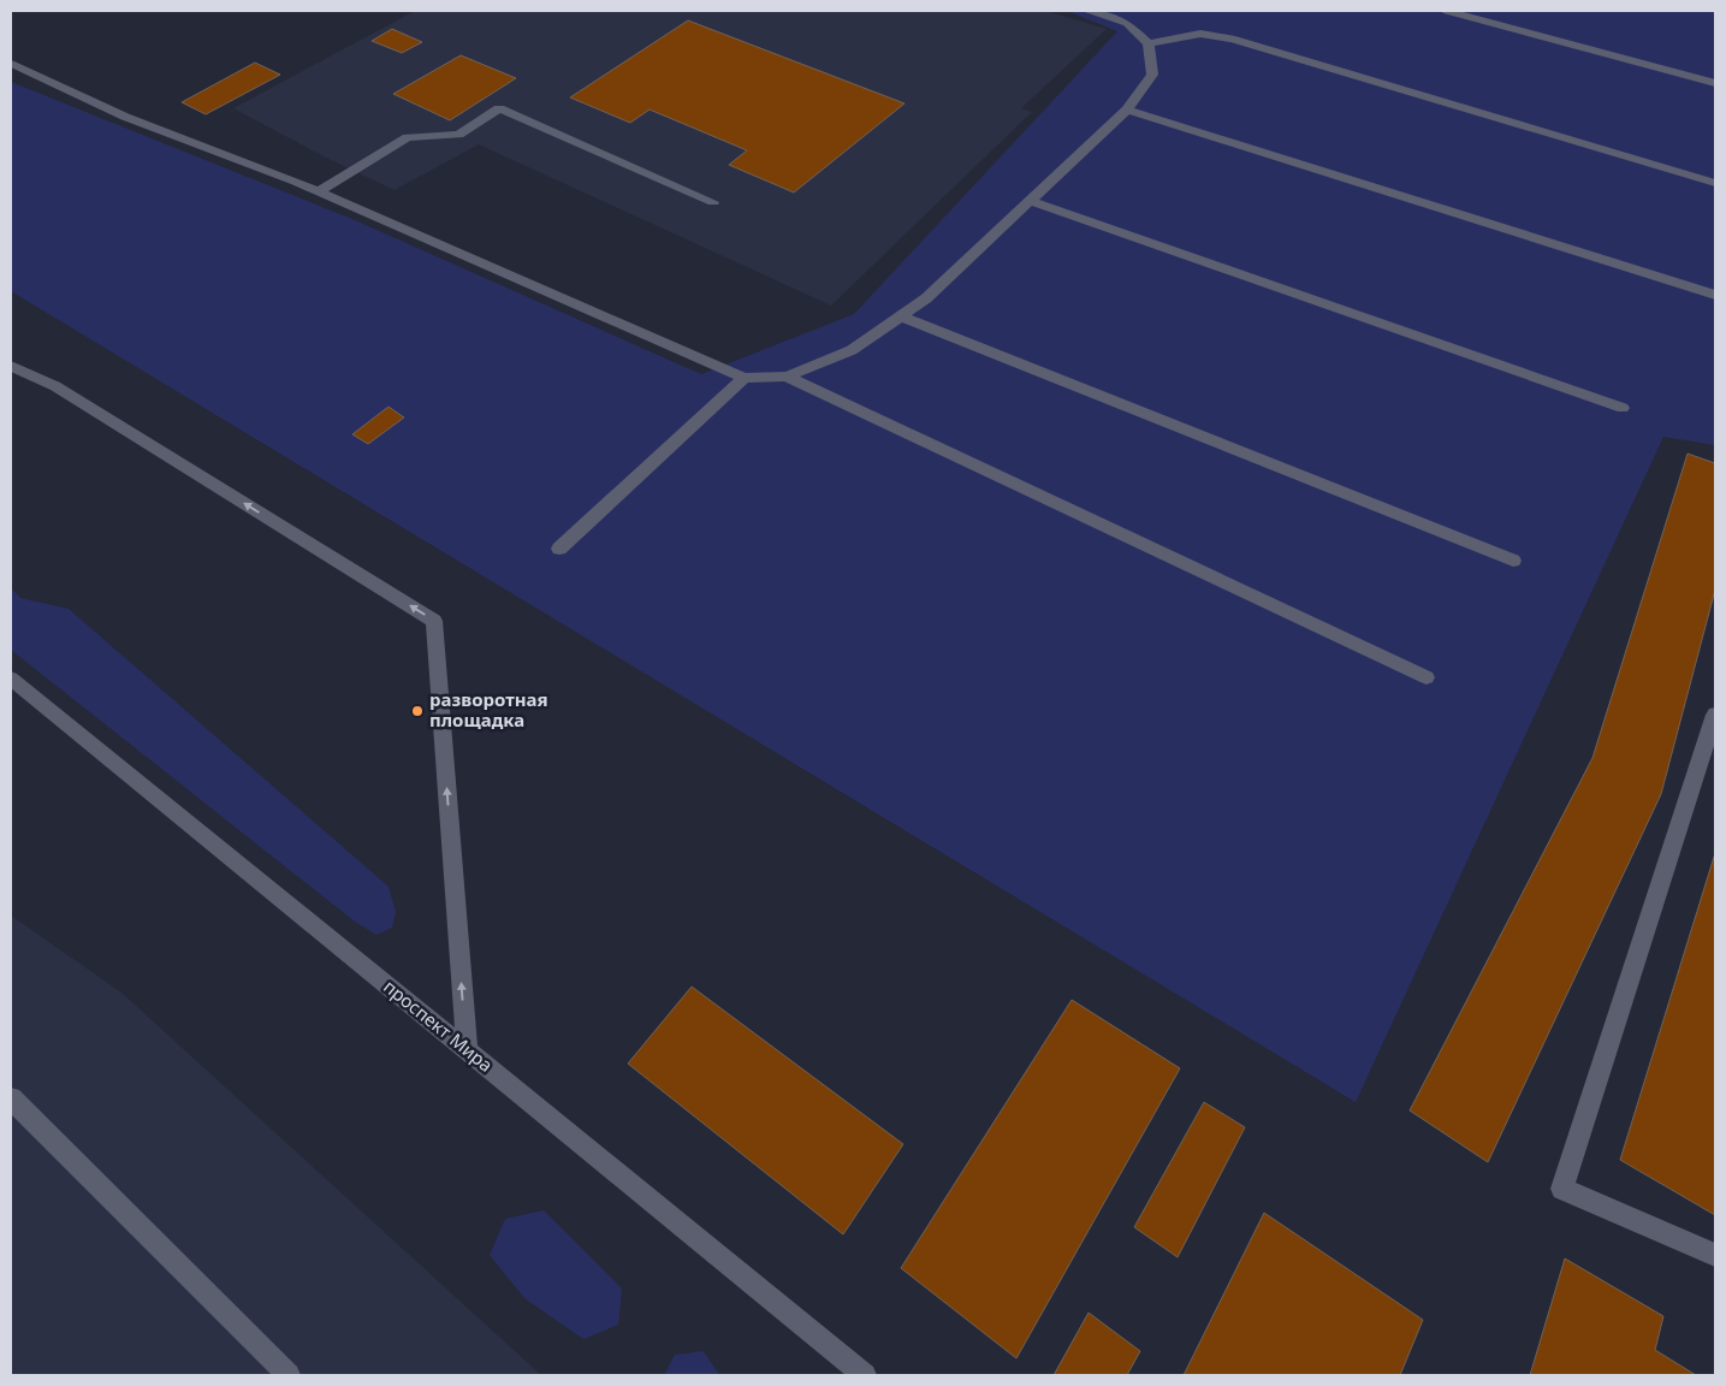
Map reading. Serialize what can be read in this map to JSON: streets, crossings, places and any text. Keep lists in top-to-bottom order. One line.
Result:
{"streets":{"street":["проспект Мира"]},"places":["разворотная площадка"]}
